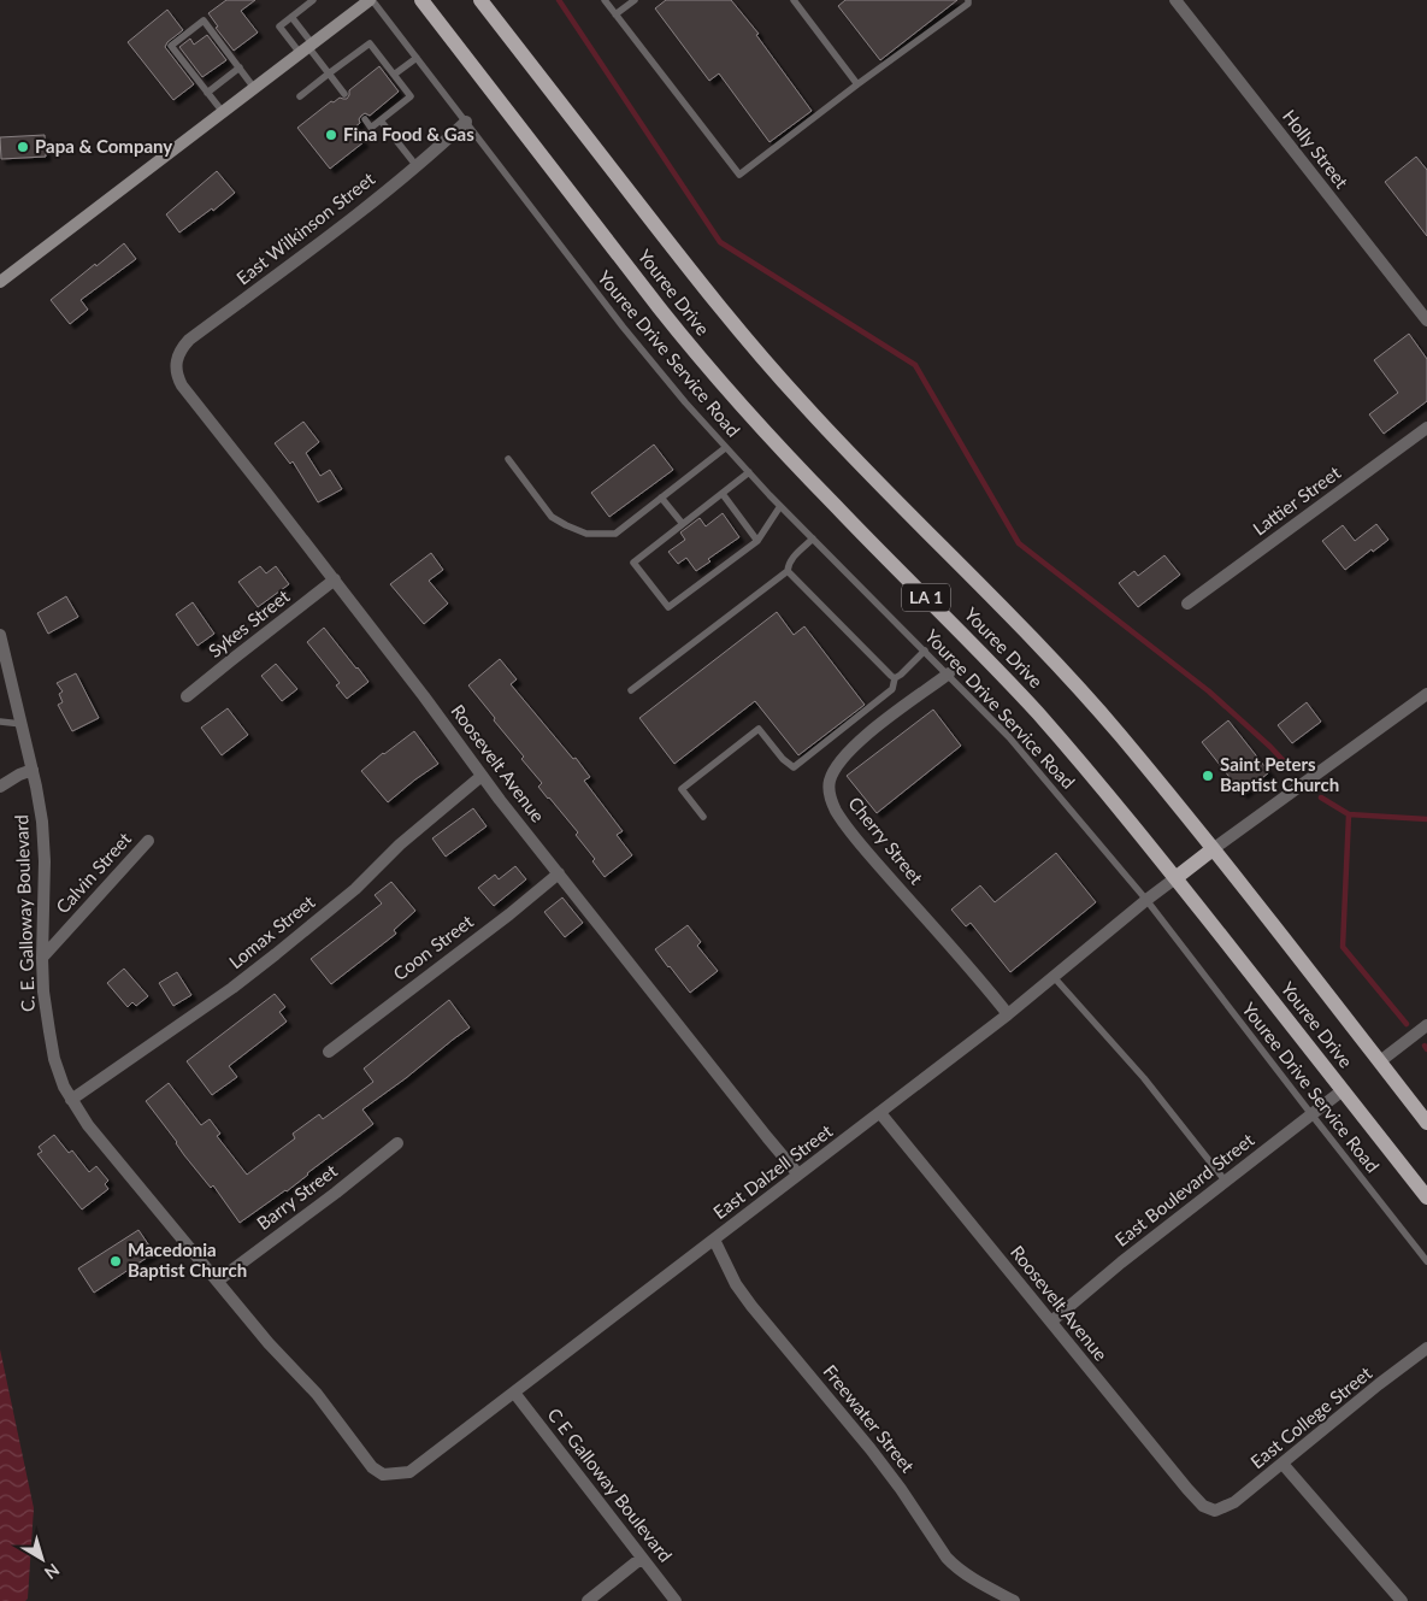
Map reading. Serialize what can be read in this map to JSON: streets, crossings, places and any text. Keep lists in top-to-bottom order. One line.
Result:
{"streets":{"main road":["Youree Drive","LA 1"],"street":["Holly Street","East Wilkinson Street","Lattier Street","Sykes Street","Roosevelt Avenue","Cherry Street","Calvin Street","C. E. Galloway Boulevard","Lomax Street","Coon Street","East Dalzell Street","East Boulevard Street","Barry Street","East College Street","Freewater Street","C E Galloway Boulevard"],"lane":["Youree Drive Service Road"]},"crossings":[["East Wilkinson Street","Youree Drive Service Road"],["East Wilkinson Street","Roosevelt Avenue"],["Youree Drive","East Dalzell Street"],["Youree Drive","East Boulevard Street"],["Youree Drive Service Road","Cherry Street"],["Youree Drive Service Road","East Dalzell Street"],["Youree Drive Service Road","East Boulevard Street"],["Sykes Street","Roosevelt Avenue"],["Roosevelt Avenue","Lomax Street"],["Roosevelt Avenue","Coon Street"],["Roosevelt Avenue","East Dalzell Street"],["Roosevelt Avenue","East Boulevard Street"],["Roosevelt Avenue","East College Street"],["Cherry Street","East Dalzell Street"],["Calvin Street","C. E. Galloway Boulevard"],["C. E. Galloway Boulevard","Lomax Street"],["C. E. Galloway Boulevard","East Dalzell Street"],["C. E. Galloway Boulevard","Barry Street"],["East Dalzell Street","Freewater Street"],["East Dalzell Street","C E Galloway Boulevard"]],"places":["Fina Food & Gas","Papa & Company","Saint Peters Baptist Church","Macedonia Baptist Church"],"north":"bottom right"}
